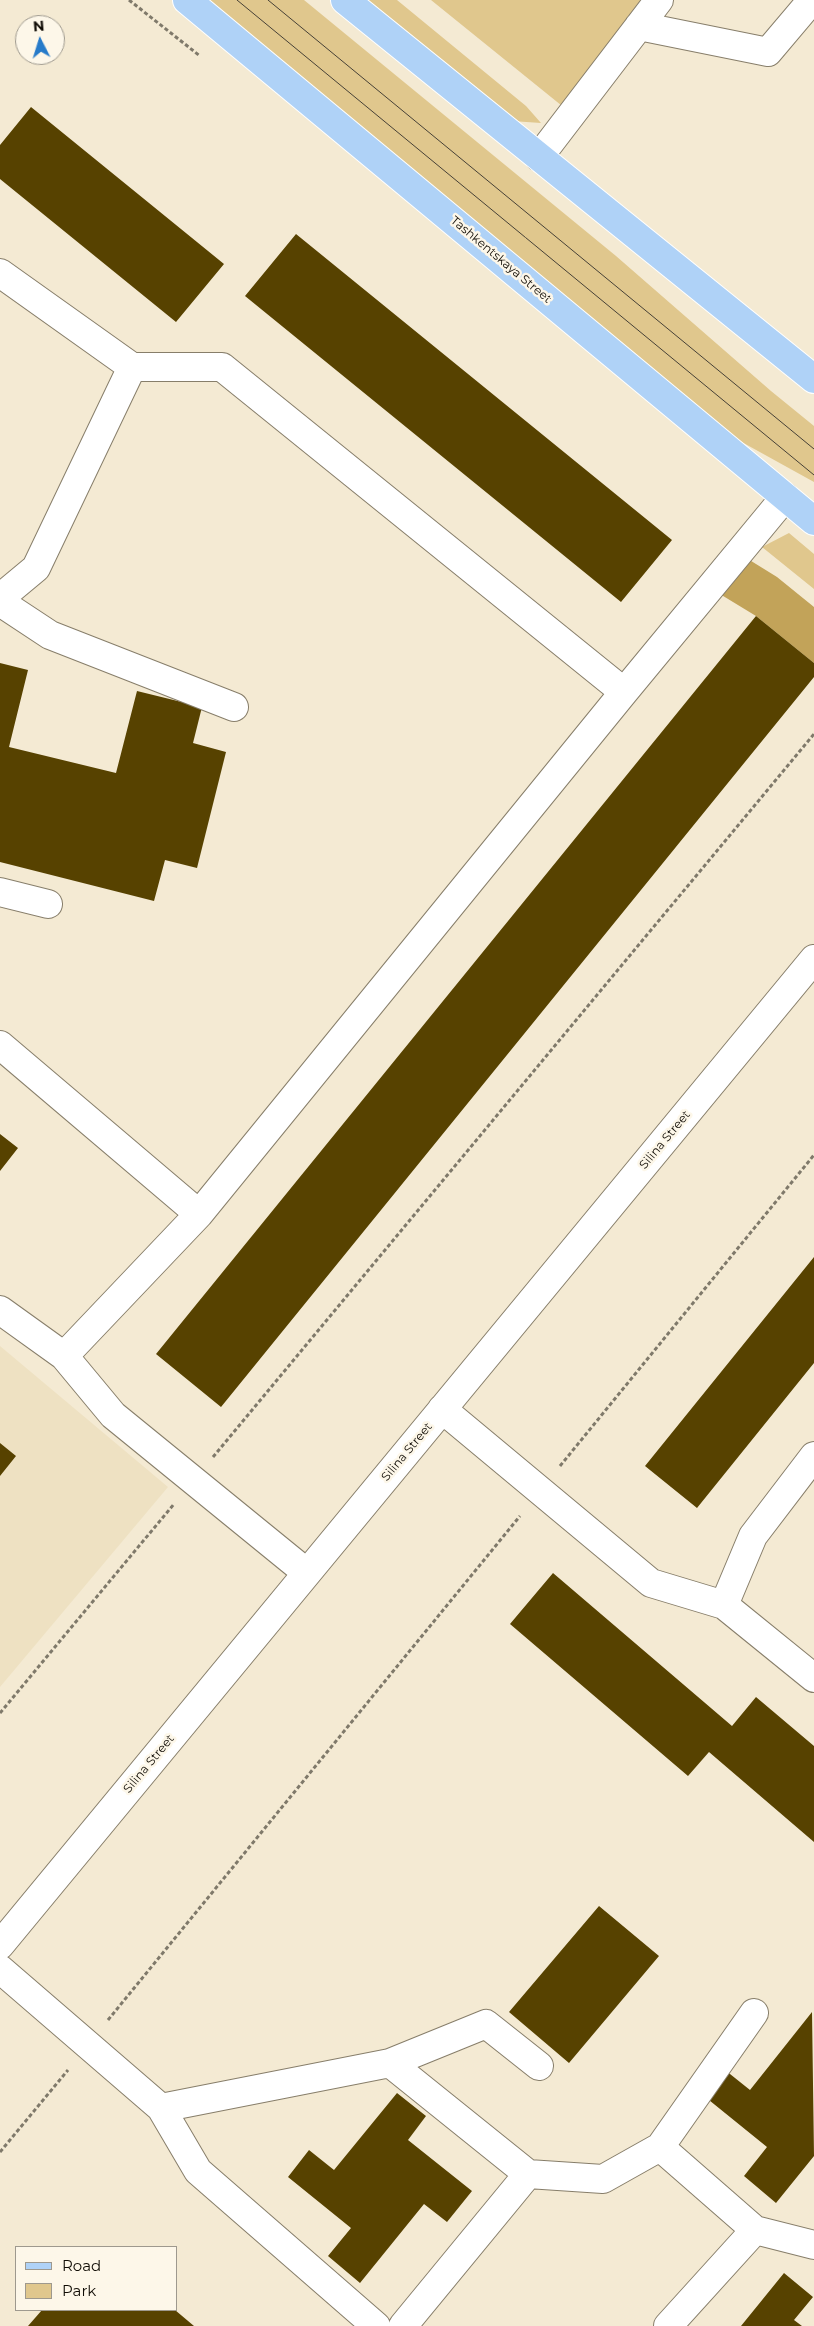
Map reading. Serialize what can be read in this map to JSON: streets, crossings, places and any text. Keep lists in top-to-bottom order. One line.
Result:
{"streets":{"main road":["Tashkentskaya Street"],"street":["Silina Street"]},"legend":["Road","Park"],"north":"top"}
